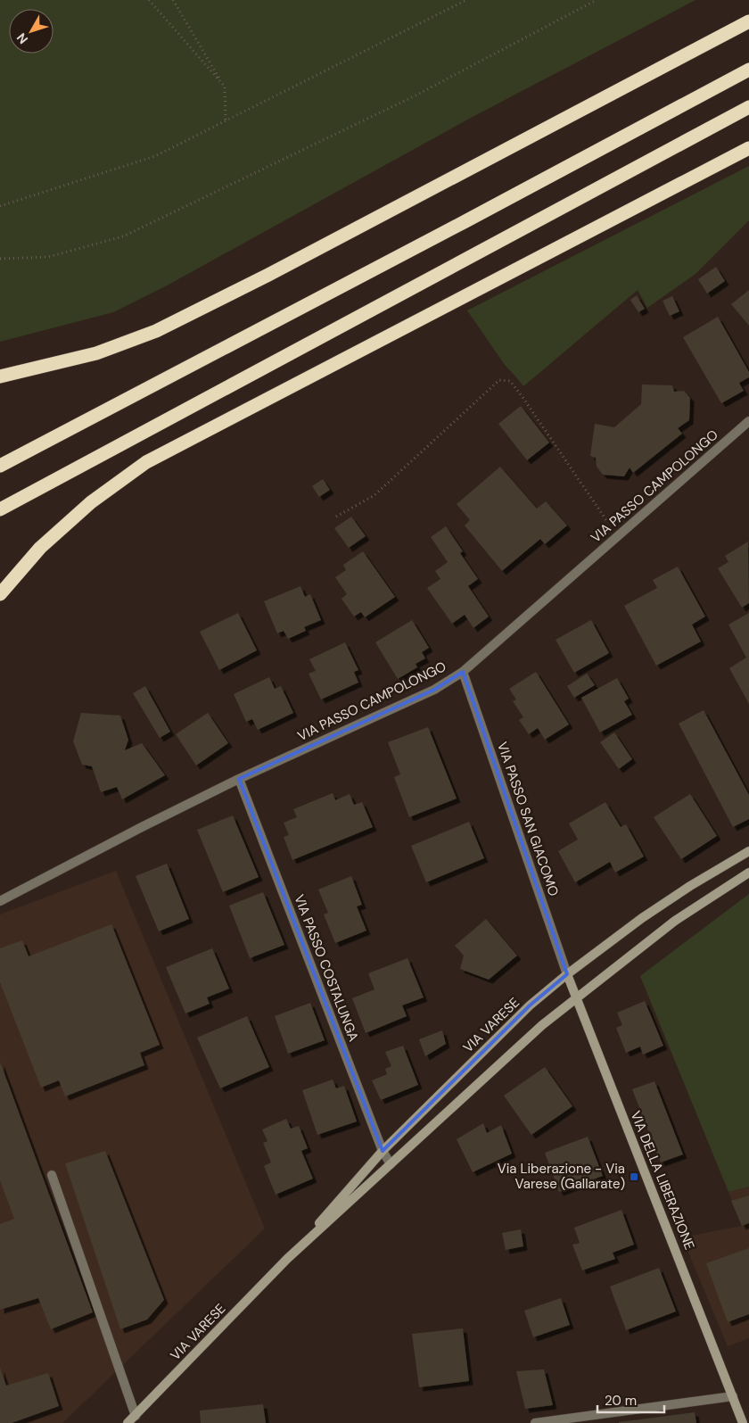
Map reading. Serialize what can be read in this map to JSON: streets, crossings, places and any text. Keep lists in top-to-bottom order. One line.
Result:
{"streets":{"main road":["VIA VARESE","VIA DELLA LIBERAZIONE"],"street":["VIA PASSO CAMPOLONGO","VIA PASSO SAN GIACOMO","VIA PASSO COSTALUNGA"]},"crossings":[["VIA PASSO CAMPOLONGO","VIA PASSO SAN GIACOMO"],["VIA PASSO CAMPOLONGO","VIA PASSO COSTALUNGA"],["VIA PASSO SAN GIACOMO","VIA VARESE"],["VIA PASSO SAN GIACOMO","VIA DELLA LIBERAZIONE"],["VIA PASSO COSTALUNGA","VIA VARESE"],["VIA VARESE","VIA DELLA LIBERAZIONE"]],"places":{"transit":["Via Liberazione - Via Varese (Gallarate)"]},"scale_bar":"20 m","north":"bottom left"}
